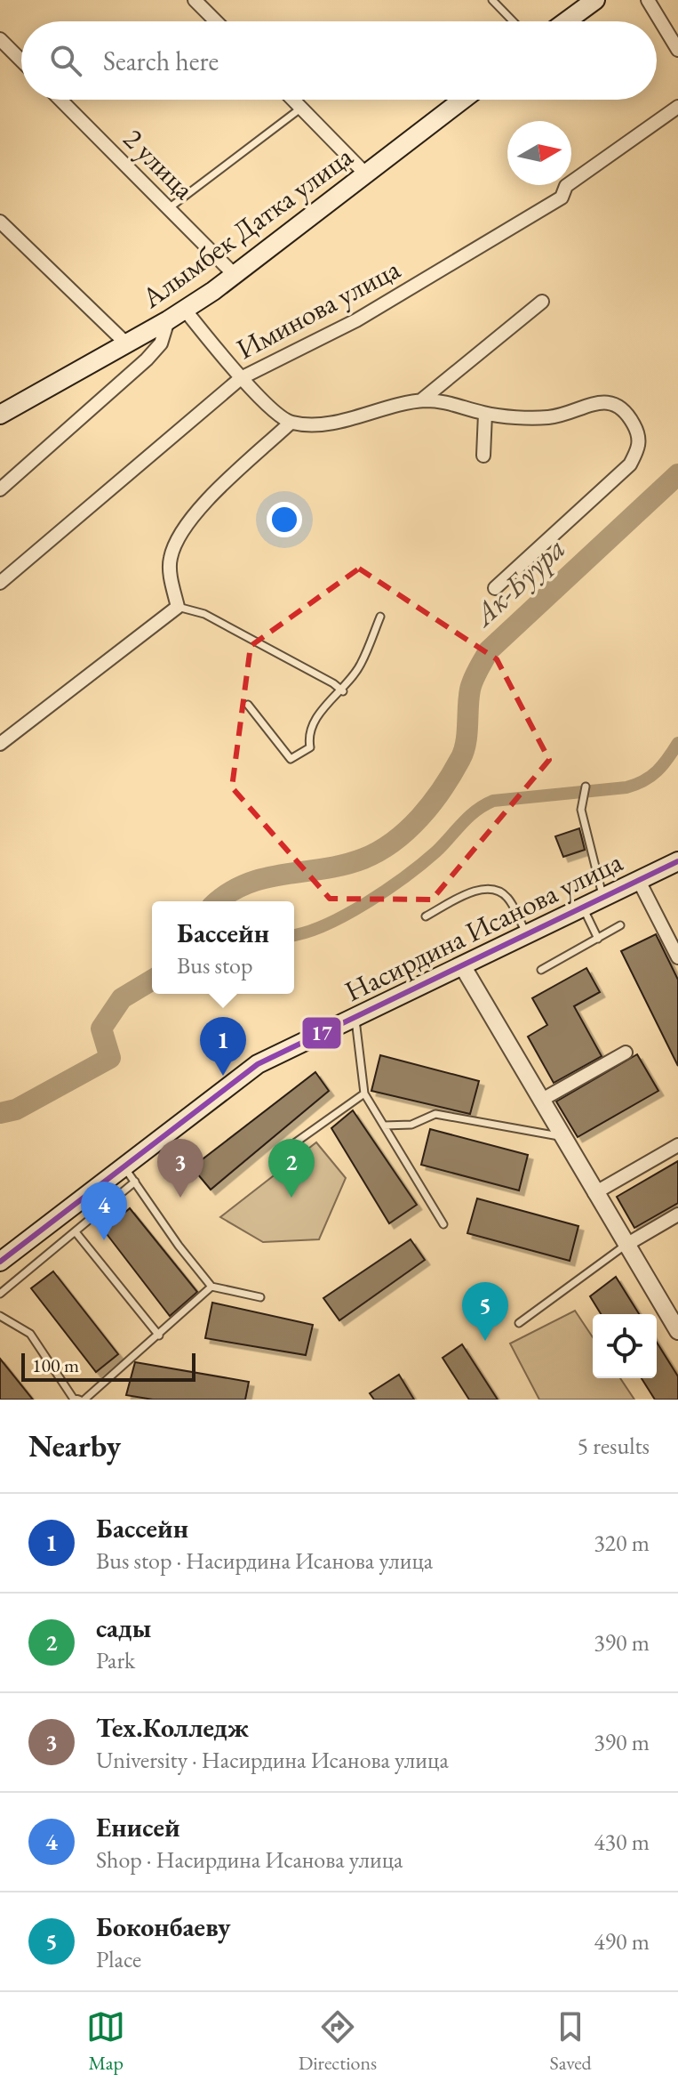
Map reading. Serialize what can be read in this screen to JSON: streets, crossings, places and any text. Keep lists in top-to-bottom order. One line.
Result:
{"streets":{"main road":["Алымбек Датка улица","Насирдина Исанова улица"],"street":["2 улица","Иминова улица"]},"crossings":[["2 улица","Алымбек Датка улица"]],"water":["Ак-Буура"],"lines":["transit line 17"],"scale_bar":"100 m","north":"right","page":{"search":"Search here","popup":["Бассейн","Bus stop"],"pins":["1","2","3","4","5"],"scale":"100 m","heading":["Nearby","5 results"],"list":[{"mark":"1","name":"Бассейн","note":"Bus stop · Насирдина Исанова улица","value":"320 m"},{"mark":"2","name":"сады","note":"Park","value":"390 m"},{"mark":"3","name":"Тех.Колледж","note":"University · Насирдина Исанова улица","value":"390 m"},{"mark":"4","name":"Енисей","note":"Shop · Насирдина Исанова улица","value":"430 m"},{"mark":"5","name":"Боконбаеву","note":"Place","value":"490 m"}],"nav":["Map","Directions","Saved"]}}
